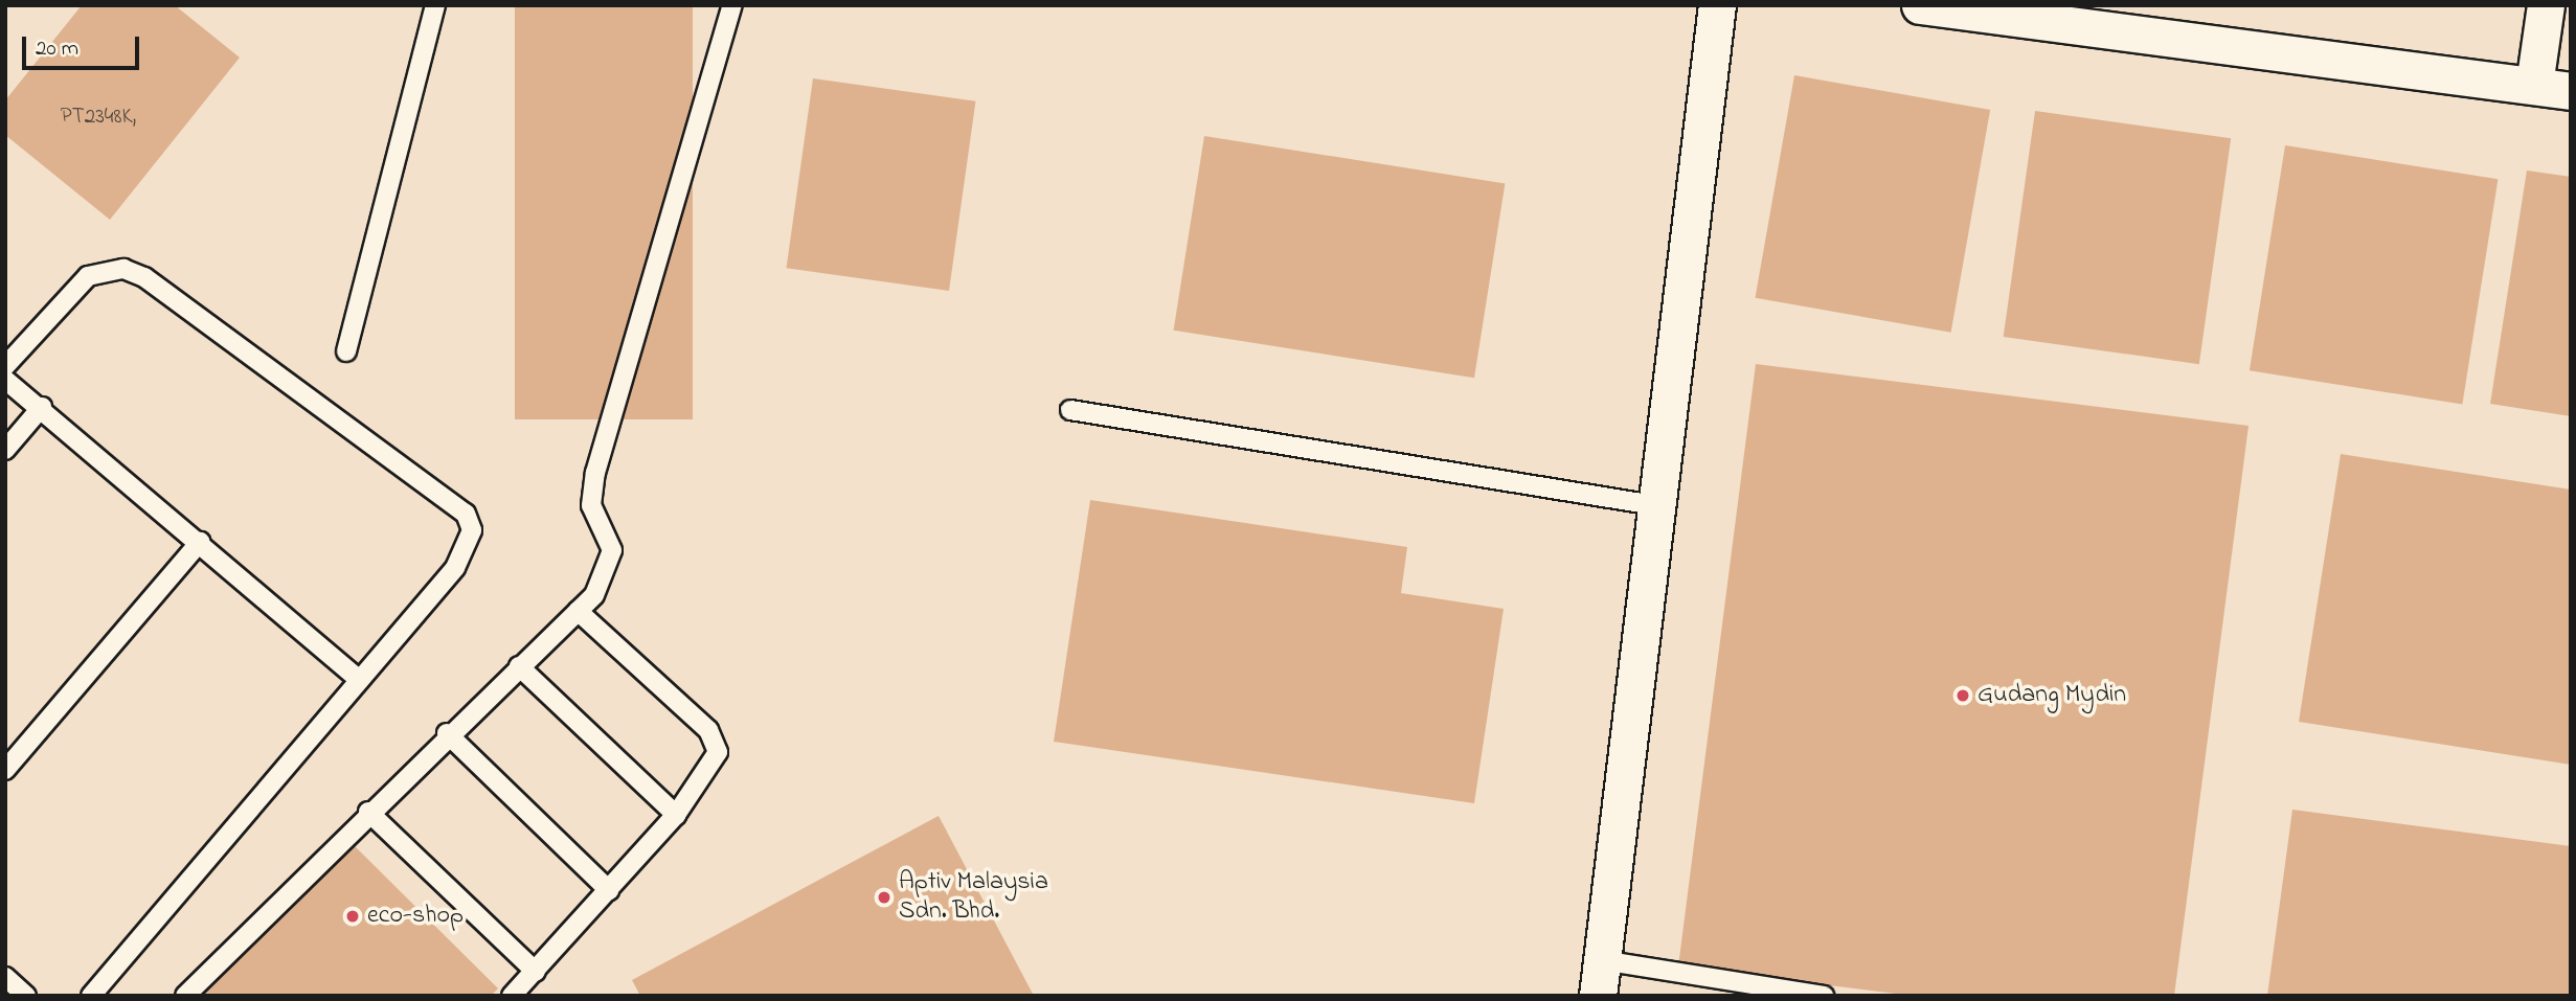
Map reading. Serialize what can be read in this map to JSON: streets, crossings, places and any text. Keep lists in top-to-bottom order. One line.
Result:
{"places":["Gudang Mydin","Aptiv Malaysia Sdn. Bhd.","eco-shop"],"house_numbers":["PT2348K,"],"scale_bar":"20 m"}
